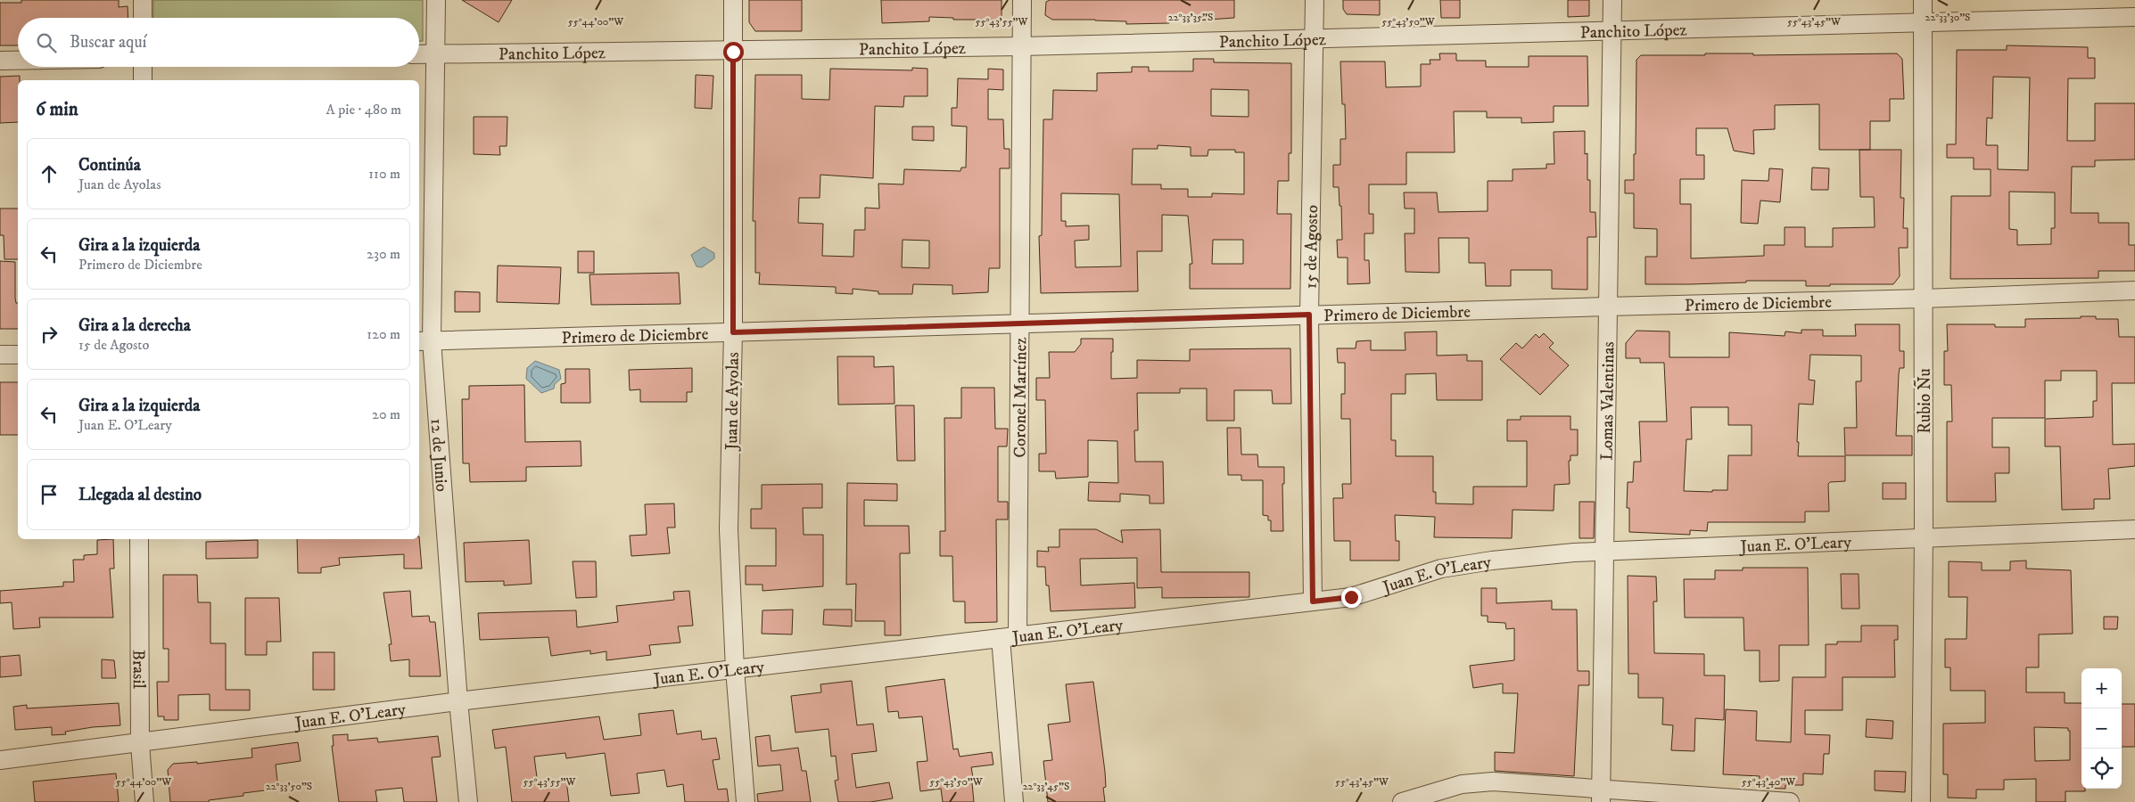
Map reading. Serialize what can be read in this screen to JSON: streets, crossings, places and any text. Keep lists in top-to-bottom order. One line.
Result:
{"streets":{"street":["Panchito López","15 de Agosto","Primero de Diciembre","Coronel Martínez","Juan de Ayolas","Lomas Valentinas","Rubio Ñu","12 de Junio","Juan E. O'Leary","Brasil"]},"crossings":[["Panchito López","15 de Agosto"],["Panchito López","Coronel Martínez"],["Panchito López","Juan de Ayolas"],["Panchito López","Lomas Valentinas"],["Panchito López","Rubio Ñu"],["Panchito López","12 de Junio"],["15 de Agosto","Primero de Diciembre"],["15 de Agosto","Juan E. O'Leary"],["Primero de Diciembre","Coronel Martínez"],["Primero de Diciembre","Juan de Ayolas"],["Primero de Diciembre","Lomas Valentinas"],["Primero de Diciembre","Rubio Ñu"],["Primero de Diciembre","12 de Junio"],["Coronel Martínez","Juan E. O'Leary"],["Juan de Ayolas","Juan E. O'Leary"],["Lomas Valentinas","Juan E. O'Leary"],["Rubio Ñu","Juan E. O'Leary"],["12 de Junio","Juan E. O'Leary"],["Juan E. O'Leary","Brasil"]],"page":{"search":"Buscar aquí","heading":["6 min","A pie · 480 m"],"list":[["Continúa","Juan de Ayolas","110 m"],["Gira a la izquierda","Primero de Diciembre","230 m"],["Gira a la derecha","15 de Agosto","120 m"],["Gira a la izquierda","Juan E. O'Leary","20 m"],"Llegada al destino"],"map_buttons":["+","−"]},"coordinates":["22°33'35\"S","22°33'30\"S","55°44'00\"W","55°43'55\"W","55°43'50\"W","55°43'45\"W","55°43'40\"W","22°33'50\"S","22°33'45\"S"]}
